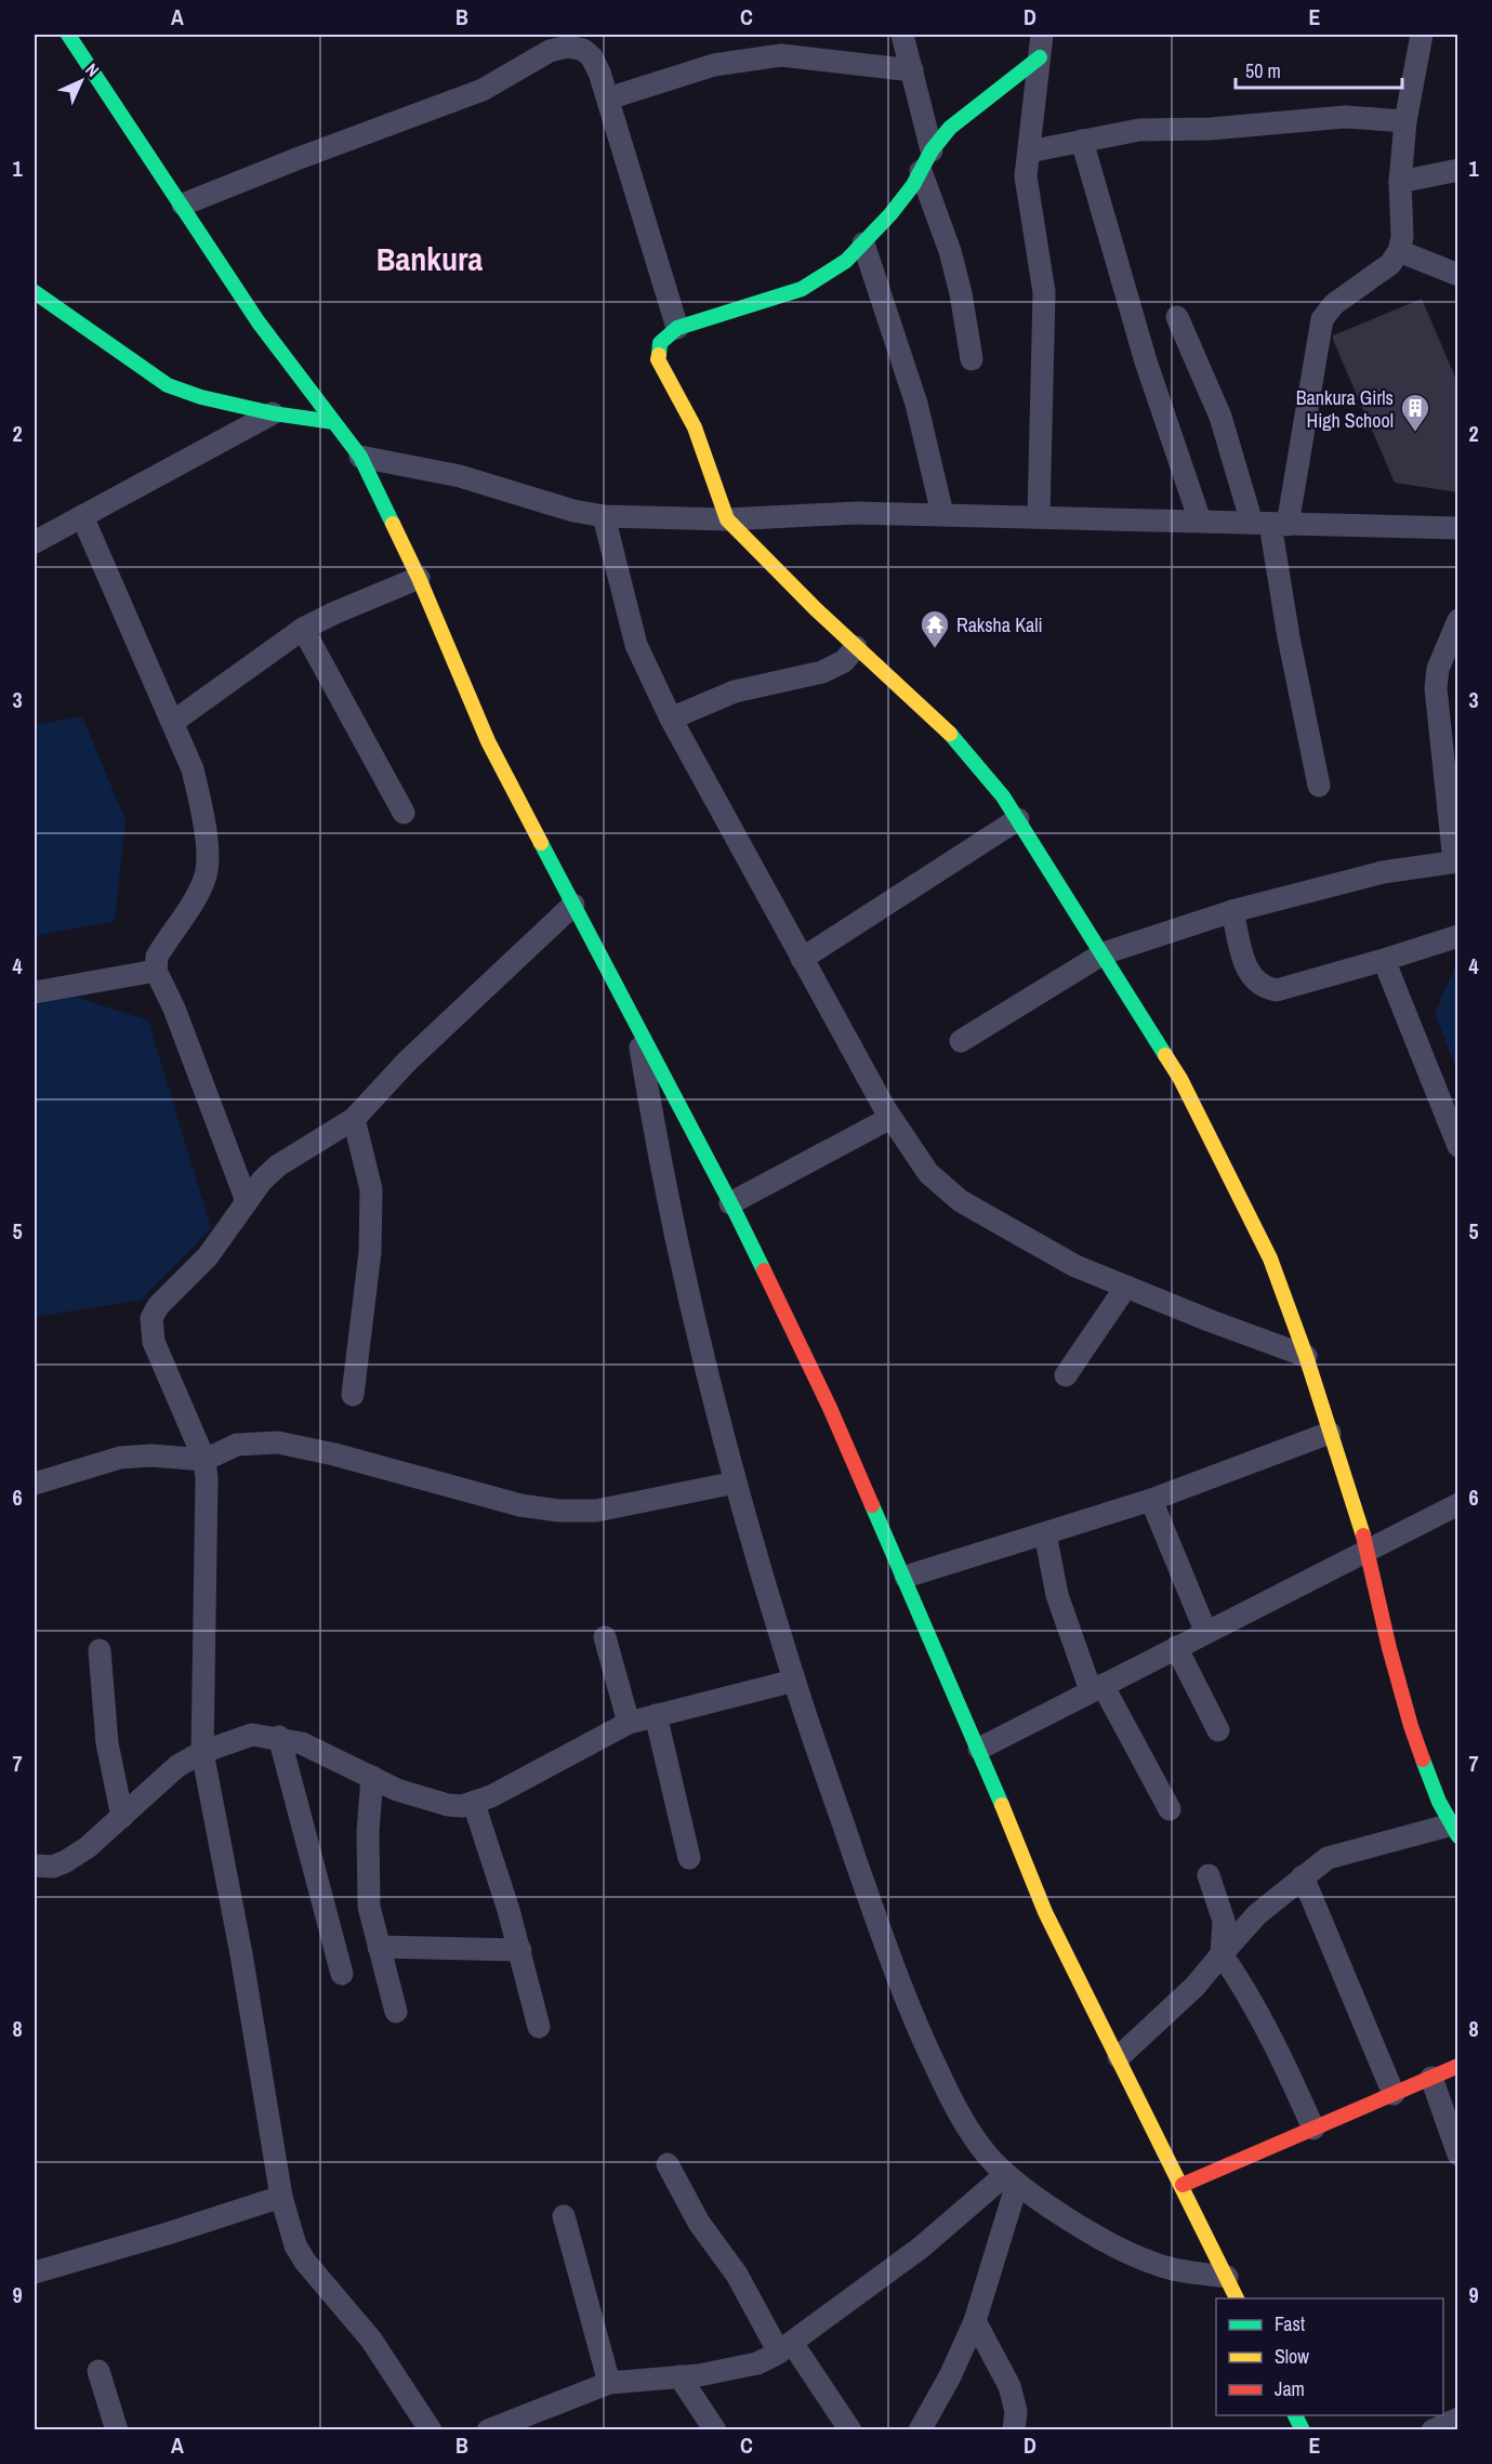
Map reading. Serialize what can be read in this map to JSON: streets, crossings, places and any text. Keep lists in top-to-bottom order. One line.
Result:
{"districts":["Bankura"],"places":{"building":["Bankura Girls High School"],"temple":["Raksha Kali"]},"legend":["Fast","Slow","Jam"],"scale_bar":"50 m","north":"top right","grid":{"columns":["A","B","C","D","E"],"rows":["1","2","3","4","5","6","7","8","9"]}}
